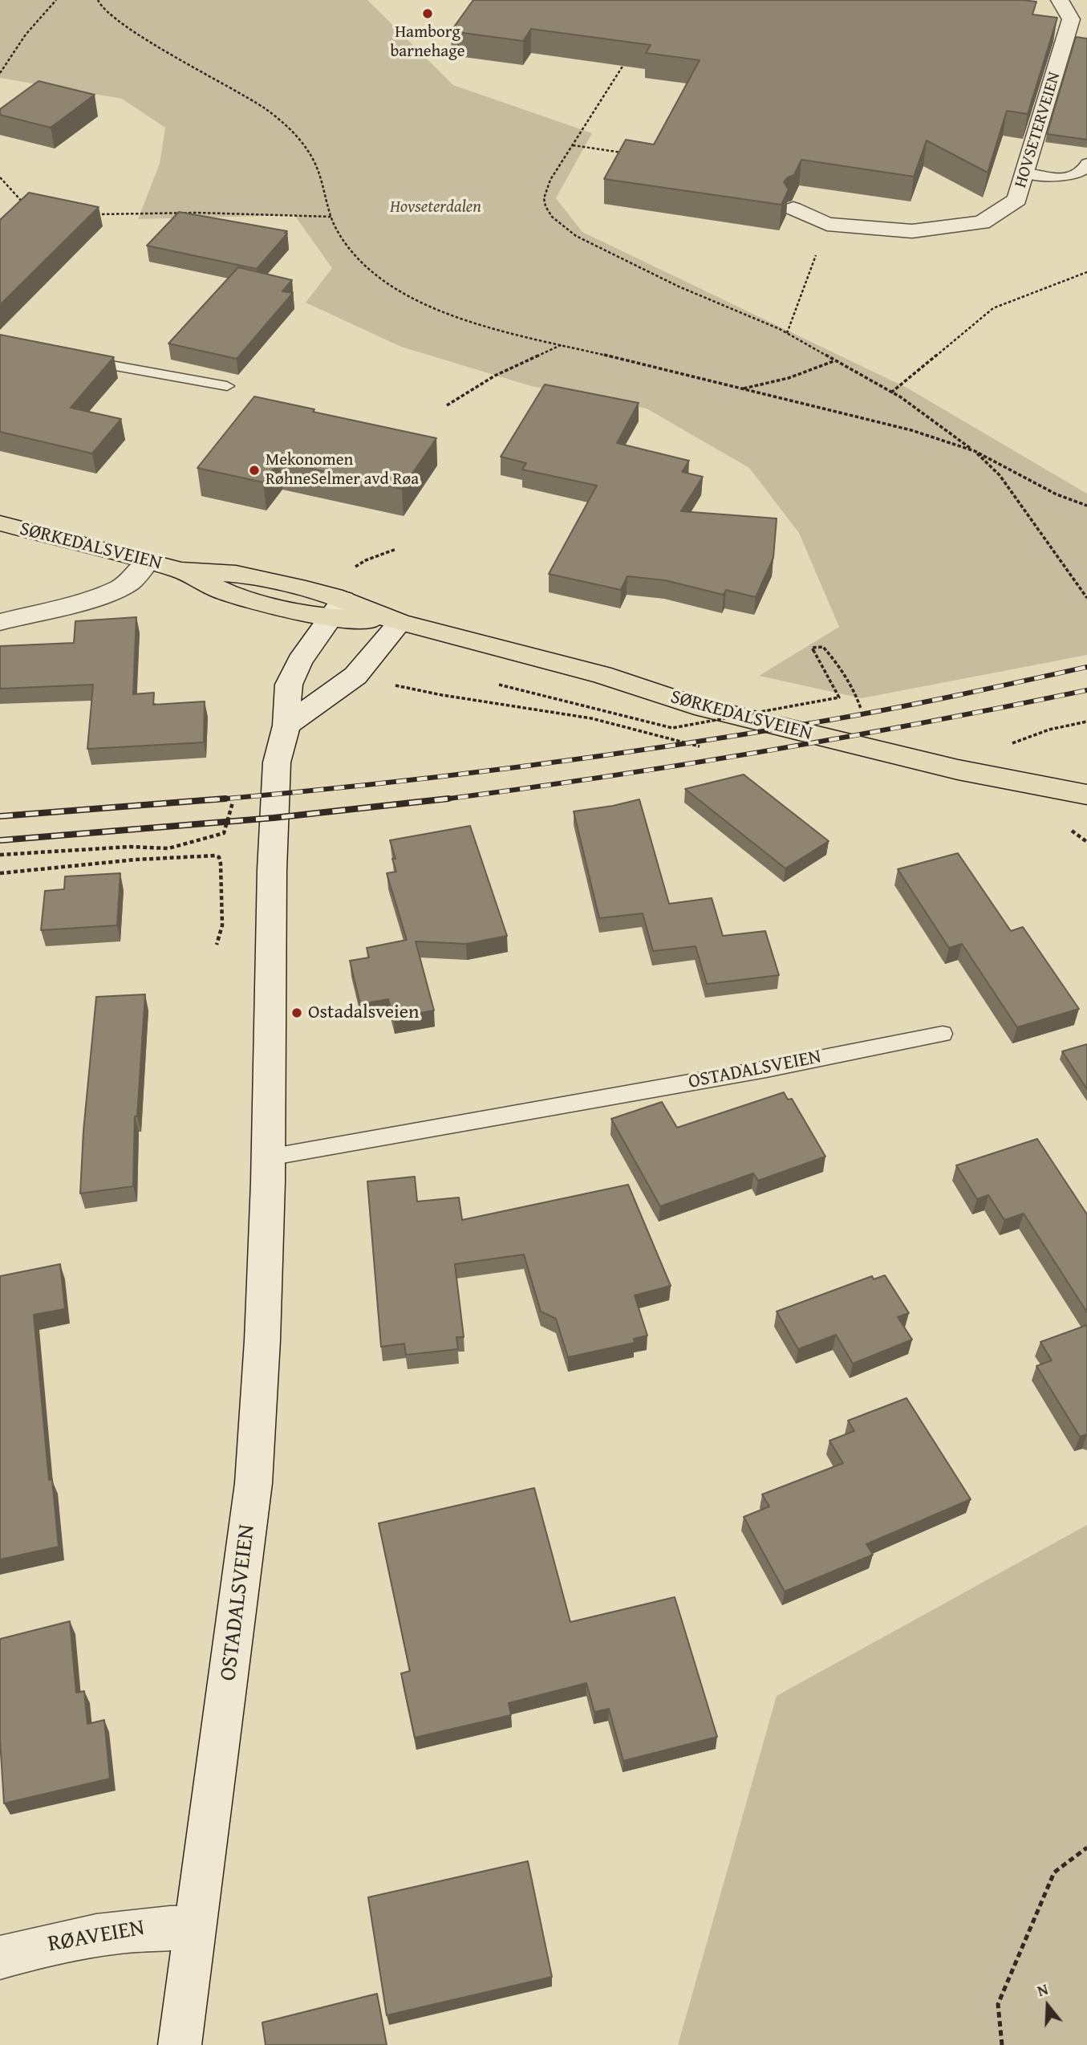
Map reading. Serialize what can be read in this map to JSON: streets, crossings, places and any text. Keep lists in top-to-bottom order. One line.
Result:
{"streets":{"main road":["SØRKEDALSVEIEN"],"street":["HOVSETERVEIEN","OSTADALSVEIEN","RØAVEIEN"]},"crossings":[["SØRKEDALSVEIEN","OSTADALSVEIEN"],["OSTADALSVEIEN","RØAVEIEN"]],"parks":["Hovseterdalen"],"places":["Hamborg barnehage","Mekonomen RøhneSelmer avd Røa","Ostadalsveien"],"north":"top"}
